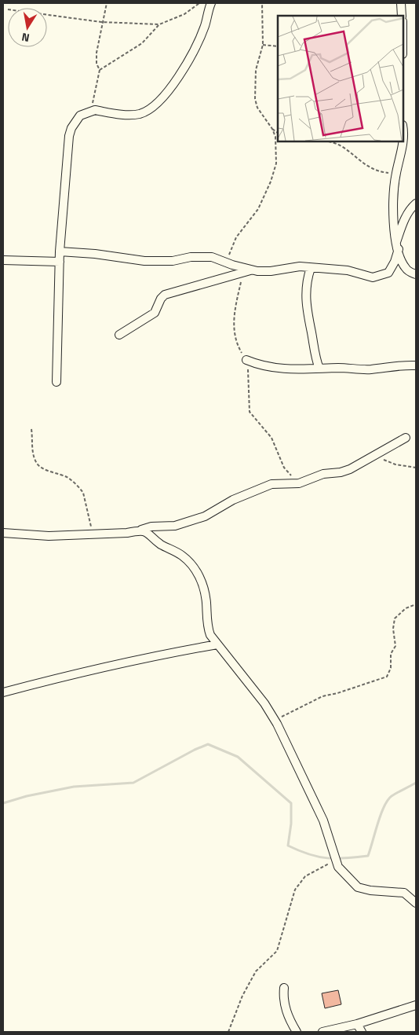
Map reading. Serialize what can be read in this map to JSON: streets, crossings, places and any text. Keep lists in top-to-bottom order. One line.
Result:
{"north":"bottom"}
